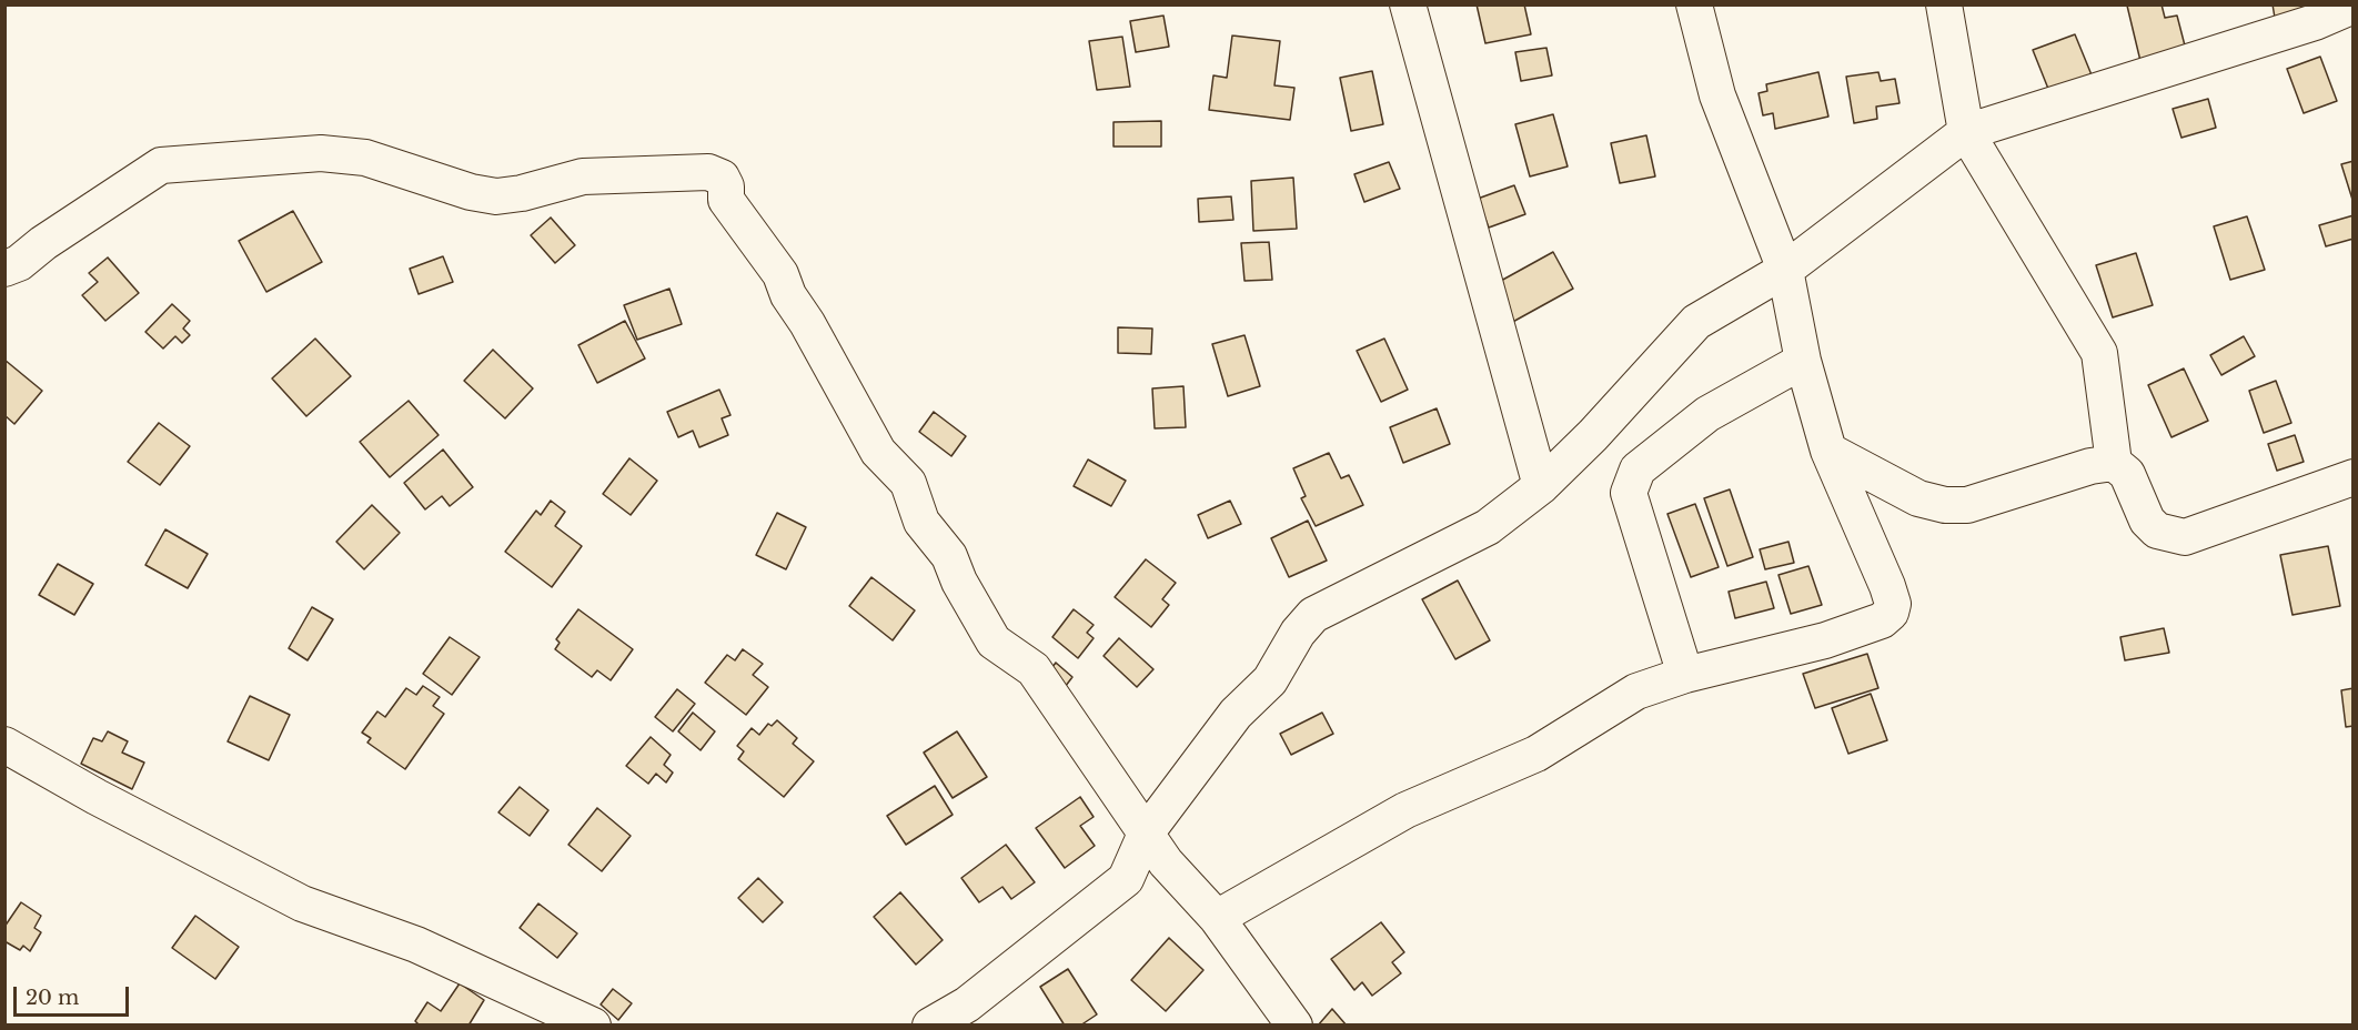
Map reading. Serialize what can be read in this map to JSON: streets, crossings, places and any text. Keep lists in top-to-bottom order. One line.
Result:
{"scale_bar":"20 m"}
